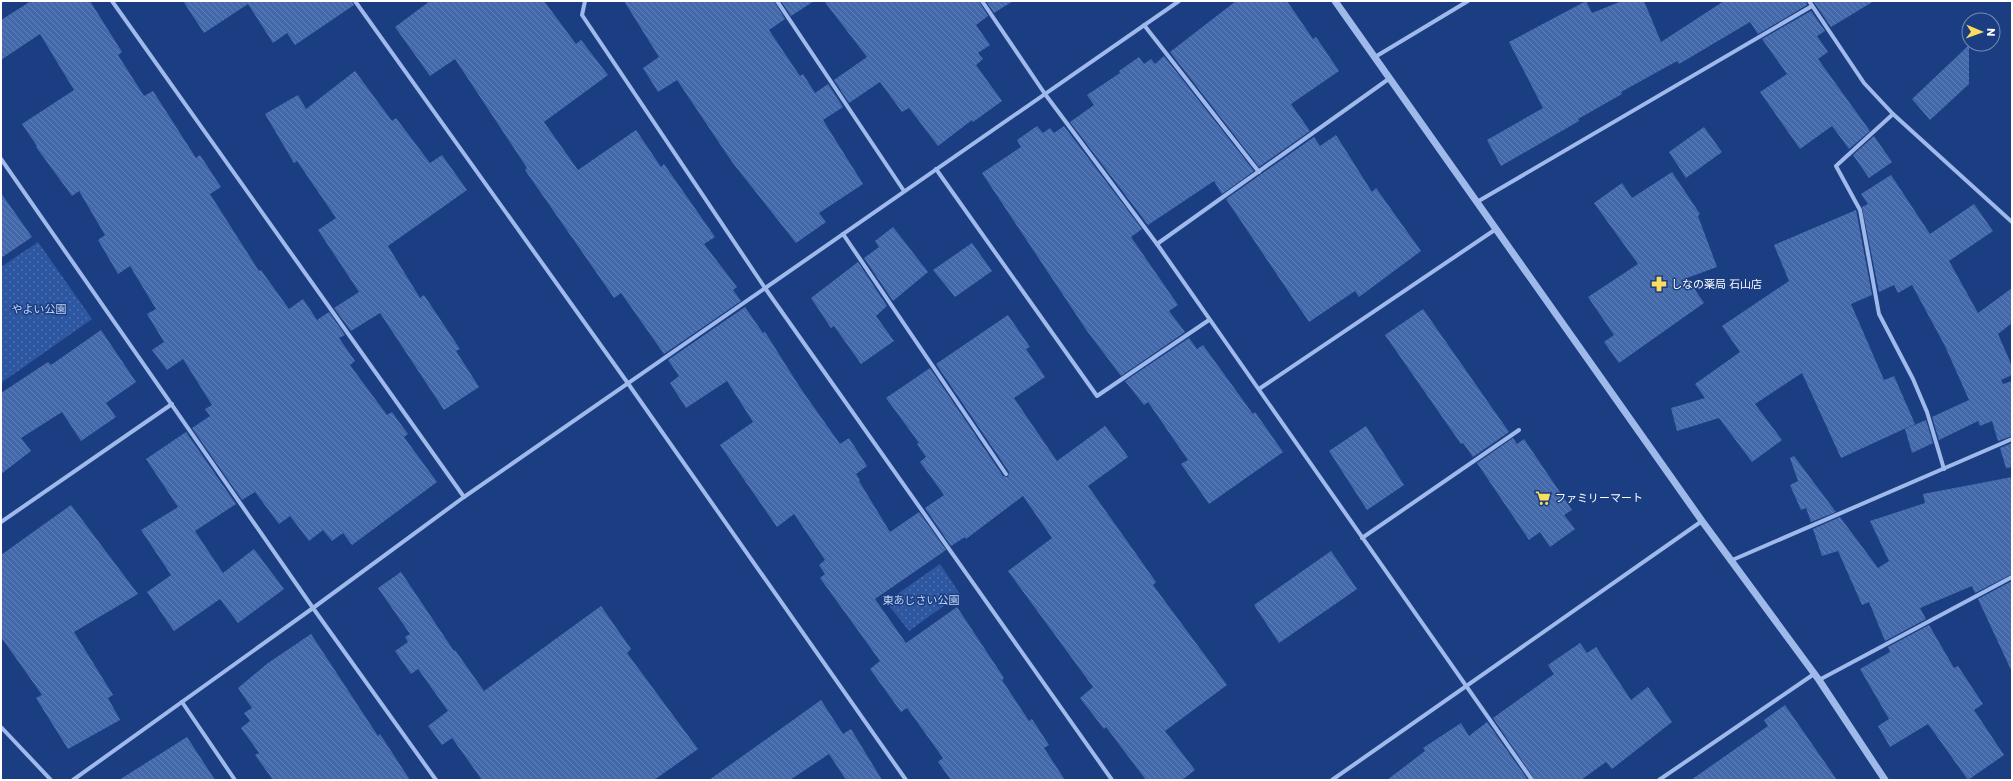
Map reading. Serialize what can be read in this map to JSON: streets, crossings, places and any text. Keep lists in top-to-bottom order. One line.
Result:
{"parks":["やよい公園","東あじさい公園"],"places":{"pharmacy":["しなの薬局 石山店"],"supermarket":["ファミリーマート"]},"north":"right"}
